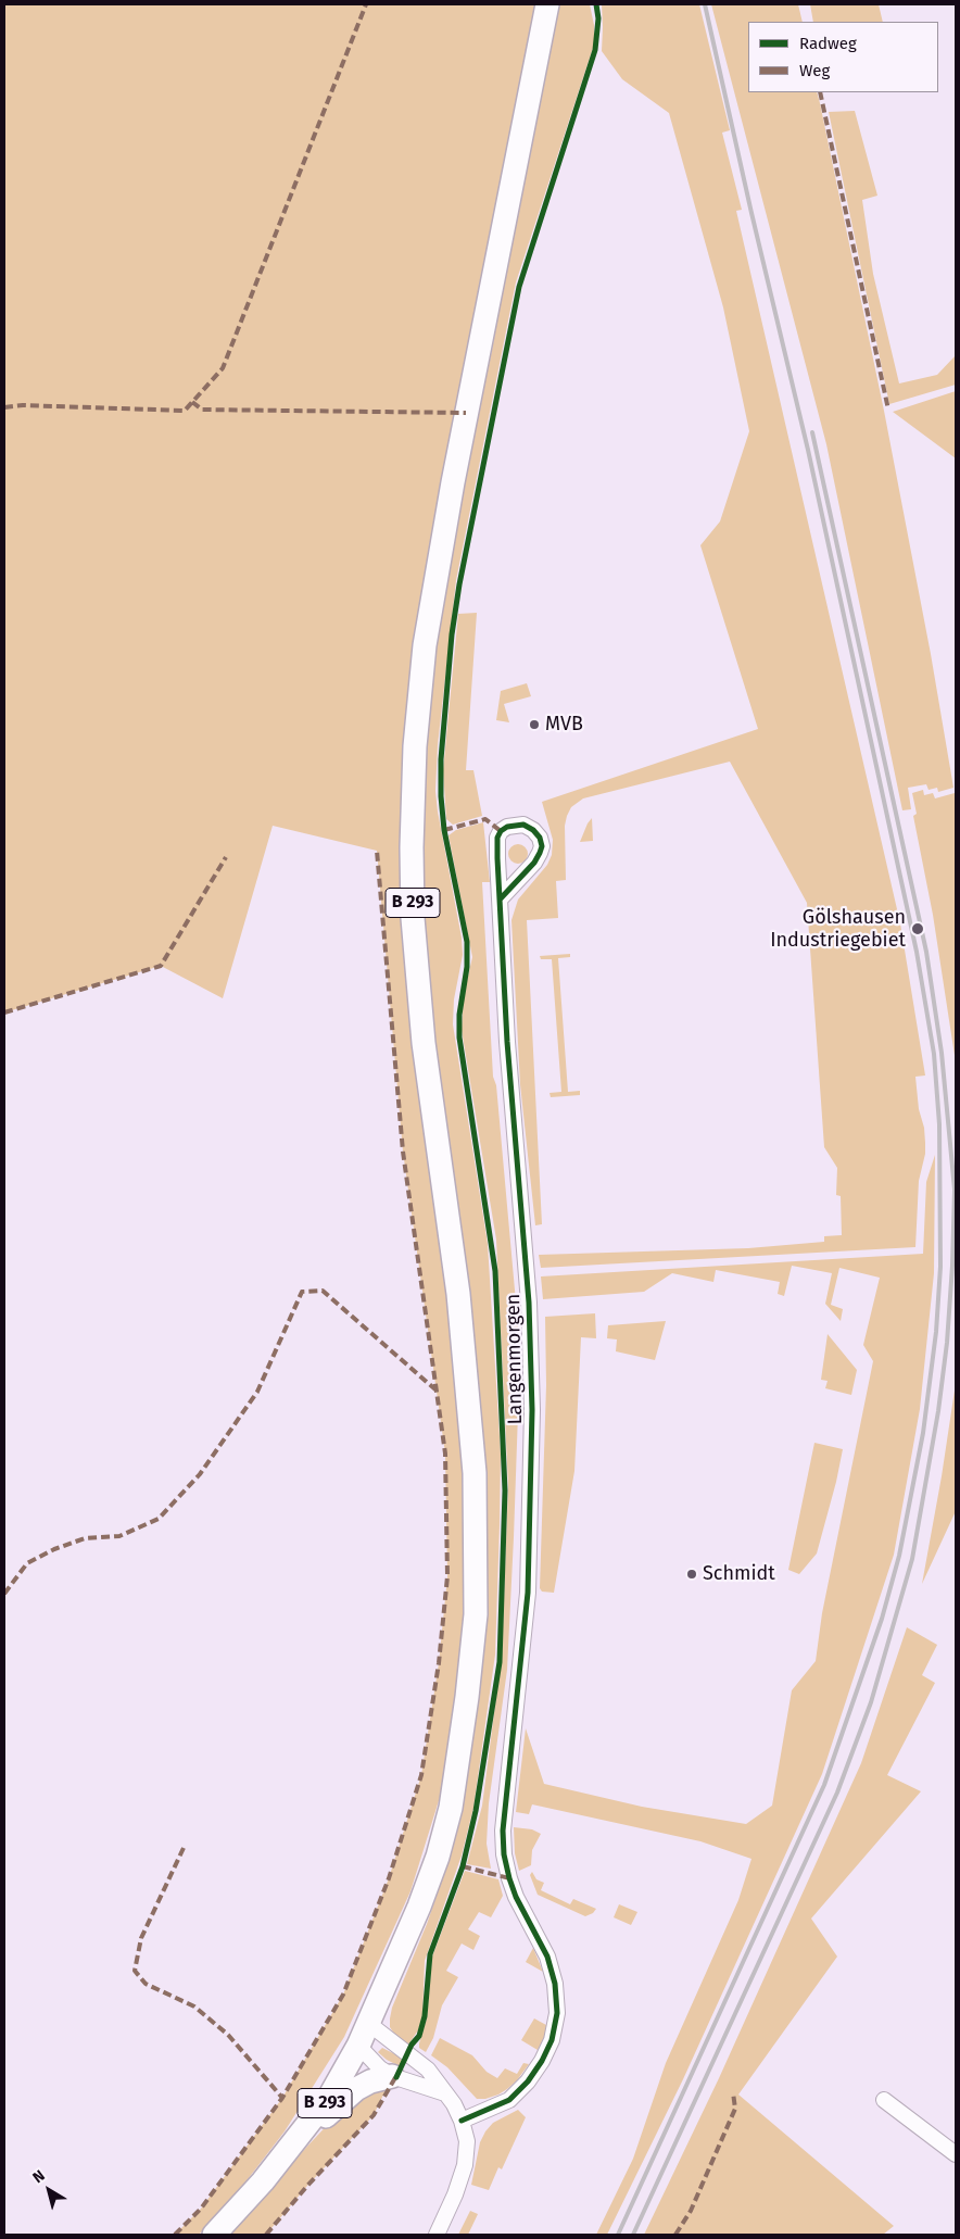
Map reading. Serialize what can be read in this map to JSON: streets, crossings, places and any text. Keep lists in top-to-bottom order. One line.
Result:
{"streets":{"main road":["B 293"],"street":["Langenmorgen"]},"places":["MVB","Gölshausen Industriegebiet","Schmidt"],"legend":["Radweg","Weg"],"north":"top left"}
